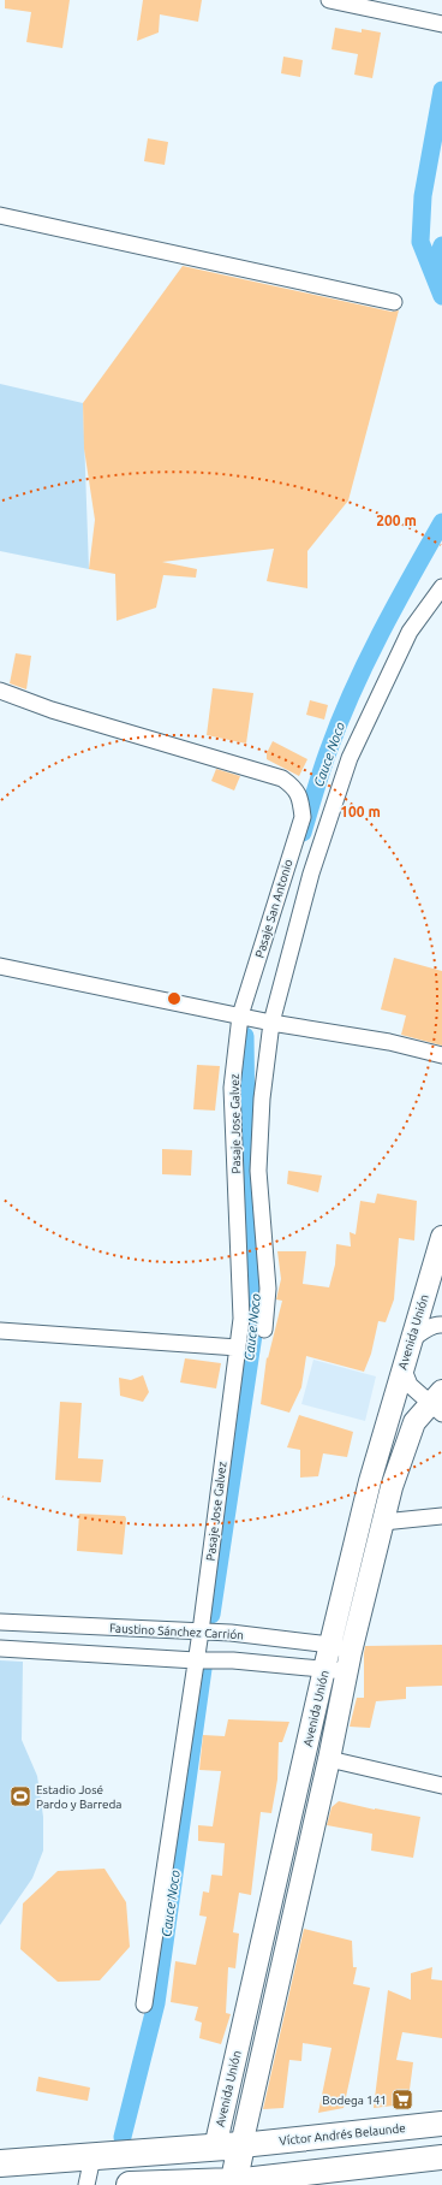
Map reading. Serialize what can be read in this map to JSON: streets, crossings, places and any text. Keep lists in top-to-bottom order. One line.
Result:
{"streets":{"highway":["Avenida Unión"],"main road":["Víctor Andrés Belaunde"],"street":["Pasaje San Antonio","Pasaje Jose Galvez","Faustino Sánchez Carrión"]},"crossings":[["Pasaje San Antonio","Pasaje Jose Galvez"],["Pasaje Jose Galvez","Faustino Sánchez Carrión"],["Avenida Unión","Faustino Sánchez Carrión"],["Avenida Unión","Víctor Andrés Belaunde"]],"water":["Cauce Noco"],"places":{"sports":["Estadio José Pardo y Barreda"],"supermarket":["Bodega 141"]},"rings":["200 m","100 m"]}
